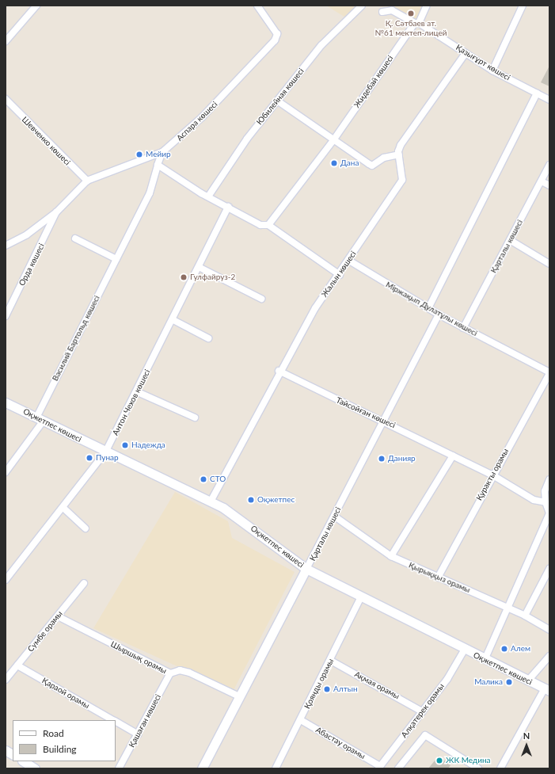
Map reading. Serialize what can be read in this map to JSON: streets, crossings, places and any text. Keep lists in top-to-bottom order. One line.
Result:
{"streets":{"street":["Қазығұрт көшесі","Жидебай көшесі","Юбилейная көшесі","Аспара көшесі","Шевченко көшесі","Қарталы көшесі","Орда көшесі","Жалын көшесі","Міржақып Дулатұлы көшесі","Василий Бартольд көшесі","Антон Чехов көшесі","Тайсойған көшесі","Оқжетпес көшесі","Қуракты орамы","Қырыққыз орамы","Сумбе орамы","Шыршық орамы","Қоянды орамы","Ақмая орамы","Қараой орамы","Алқатерек орамы","Қашаған көшесі","Абастау орамы"]},"crossings":[["Қазығұрт көшесі","Жидебай көшесі"],["Қазығұрт көшесі","Жалын көшесі"],["Аспара көшесі","Шевченко көшесі"],["Аспара көшесі","Орда көшесі"],["Қарталы көшесі","Міржақып Дулатұлы көшесі"],["Қарталы көшесі","Тайсойған көшесі"],["Қарталы көшесі","Оқжетпес көшесі"],["Қарталы көшесі","Қырыққыз орамы"],["Қарталы көшесі","Шыршық орамы"],["Жалын көшесі","Міржақып Дулатұлы көшесі"],["Жалын көшесі","Тайсойған көшесі"],["Жалын көшесі","Оқжетпес көшесі"],["Міржақып Дулатұлы көшесі","Қуракты орамы"],["Василий Бартольд көшесі","Оқжетпес көшесі"],["Антон Чехов көшесі","Оқжетпес көшесі"],["Тайсойған көшесі","Қуракты орамы"],["Оқжетпес көшесі","Қоянды орамы"],["Оқжетпес көшесі","Алқатерек орамы"],["Қуракты орамы","Қырыққыз орамы"],["Сумбе орамы","Шыршық орамы"],["Сумбе орамы","Қараой орамы"],["Шыршық орамы","Қашаған көшесі"],["Қоянды орамы","Ақмая орамы"],["Қоянды орамы","Абастау орамы"],["Ақмая орамы","Алқатерек орамы"],["Қараой орамы","Қашаған көшесі"],["Алқатерек орамы","Абастау орамы"]],"places":["Қ. Сәтбаев ат. №61 мектеп-лицей","Мейир","Дана","Гулфайруз-2","Надежда","Пунар","Данияр","СТО","Оқжетпес","Алем","Малика","Алтын","ЖК Медина"],"legend":["Road","Building"],"north":"top"}
